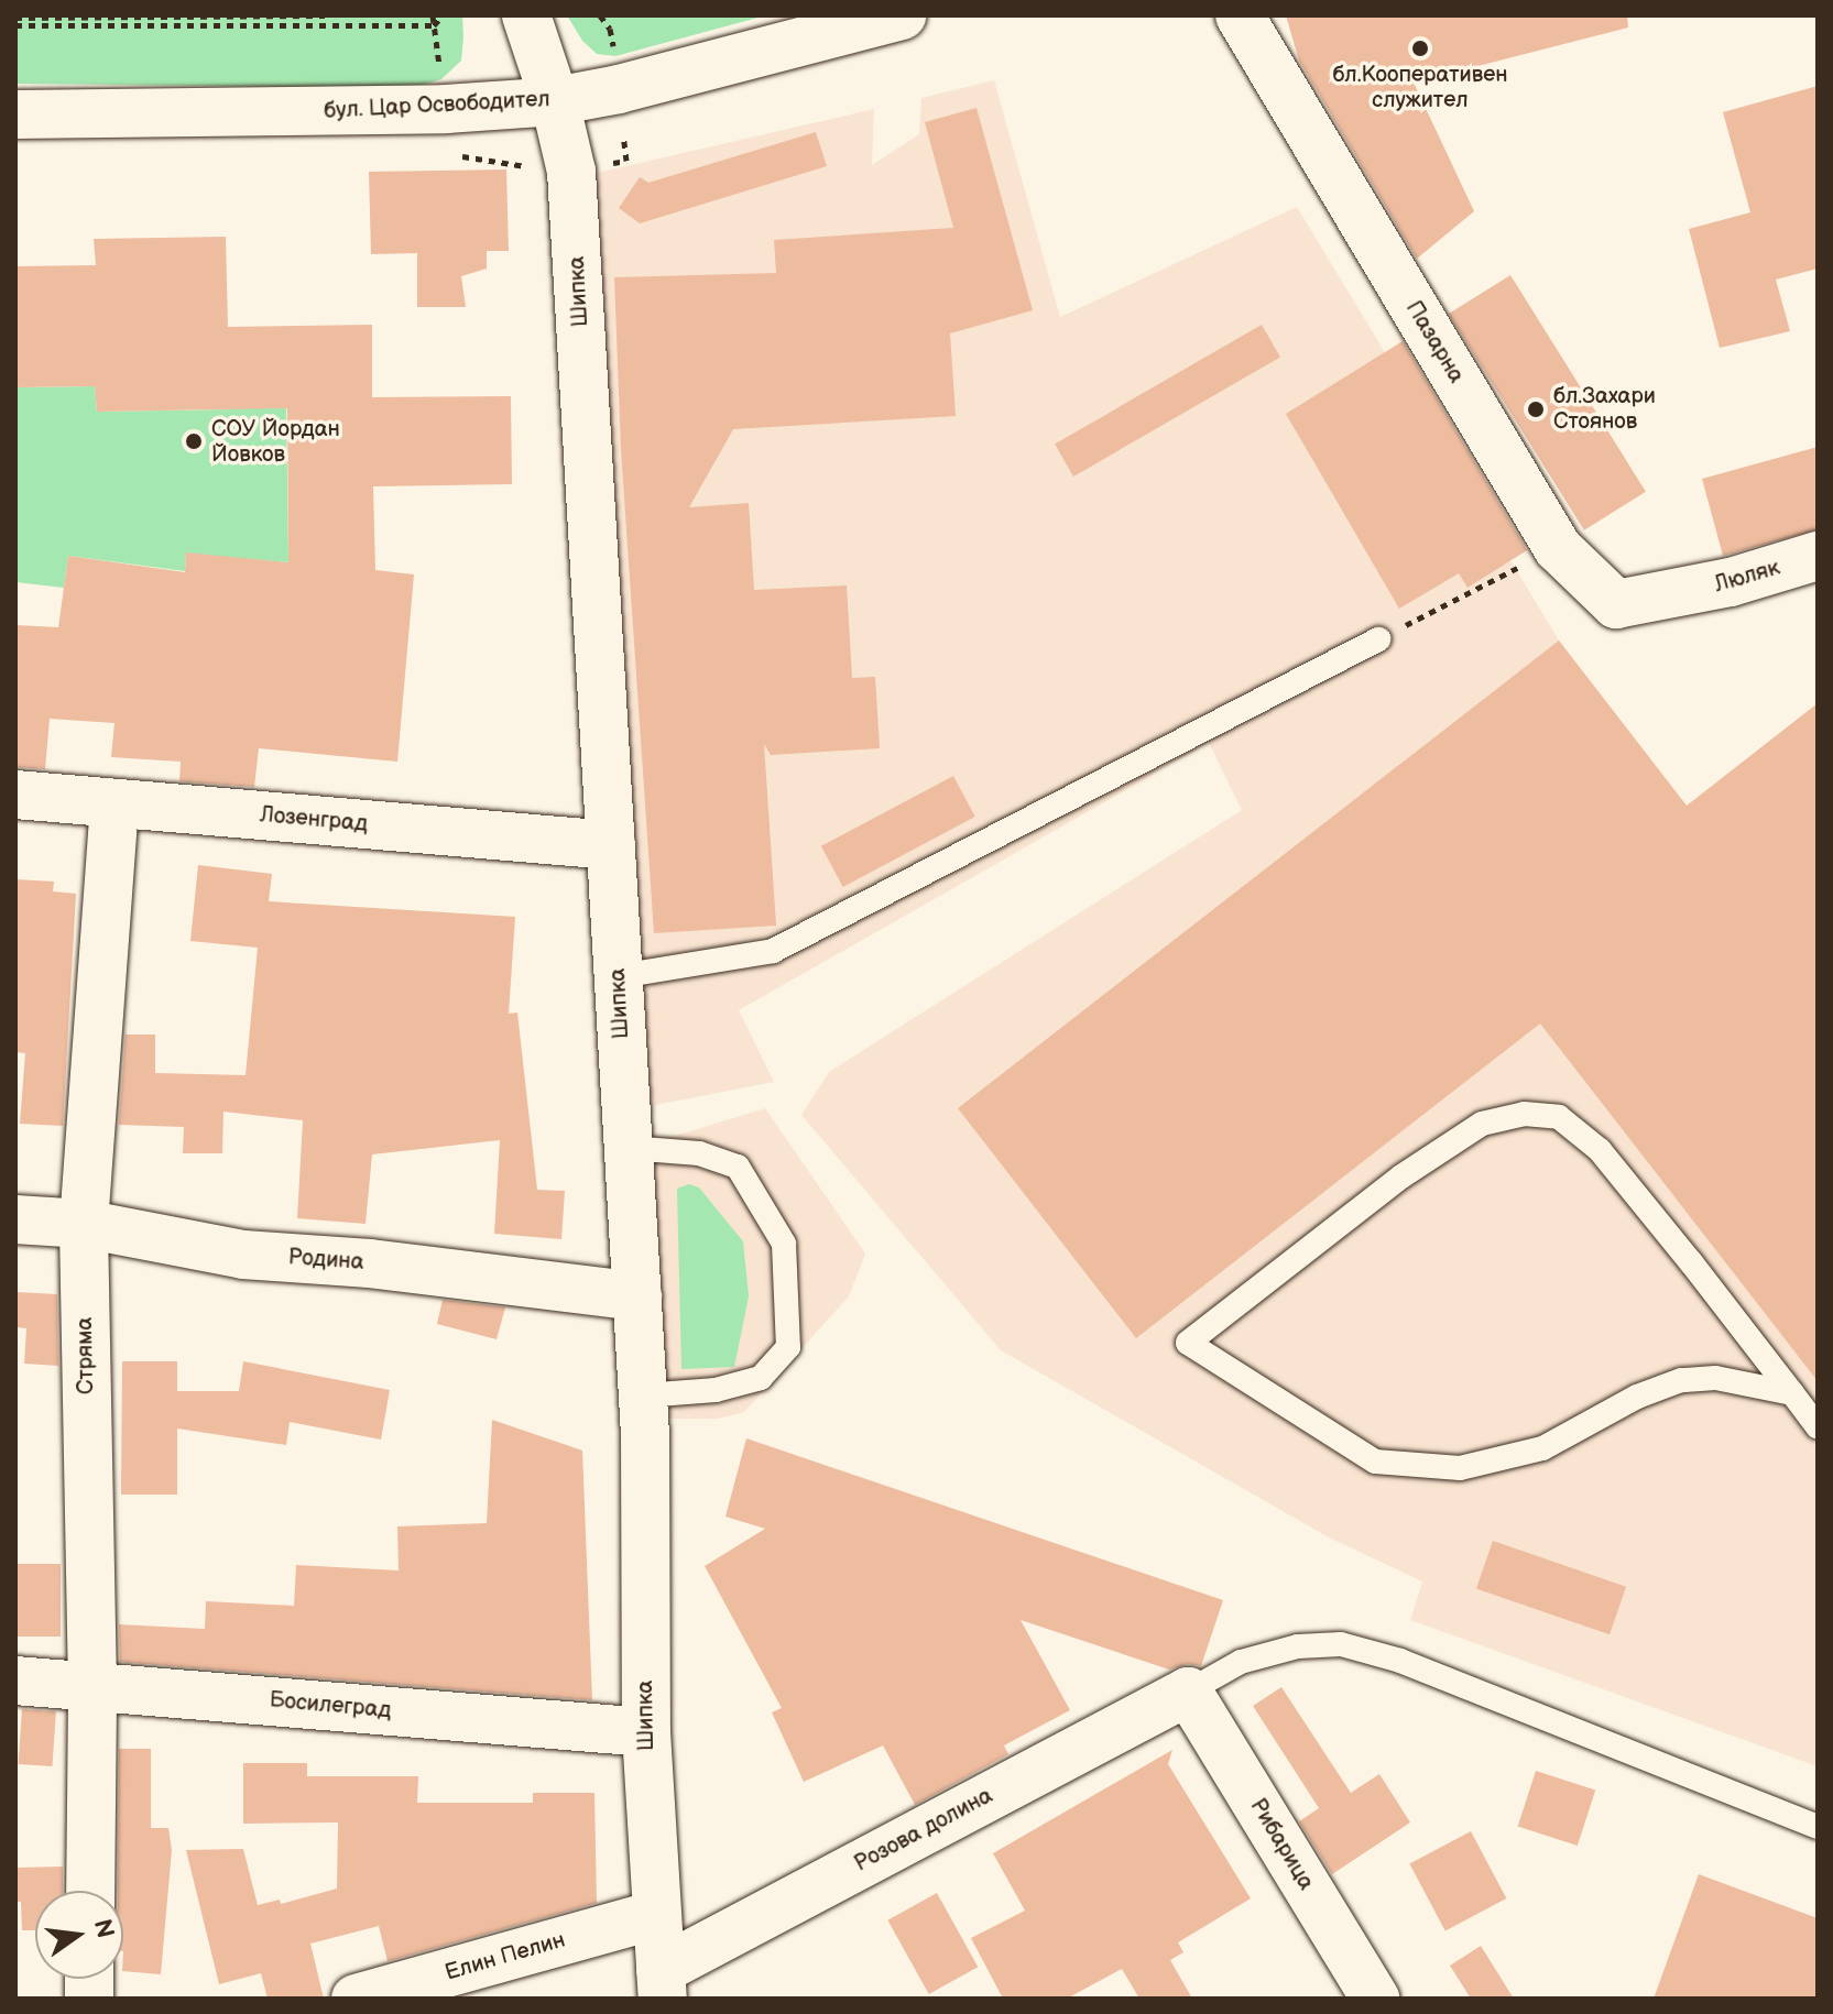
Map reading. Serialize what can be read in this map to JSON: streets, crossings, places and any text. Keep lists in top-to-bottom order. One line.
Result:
{"streets":{"street":["бул. Цар Освободител","Шипка","Пазарна","Люляк","Лозенград","Родина","Стряма","Босилеград","Розова долина","Рибарица","Елин Пелин"]},"crossings":[["бул. Цар Освободител","Шипка"],["Шипка","Лозенград"],["Шипка","Родина"],["Шипка","Босилеград"],["Шипка","Розова долина"],["Шипка","Елин Пелин"],["Пазарна","Люляк"],["Лозенград","Стряма"],["Родина","Стряма"],["Стряма","Босилеград"],["Розова долина","Рибарица"]],"places":["бл.Кооперативен служител","бл.Захари Стоянов","СОУ Йордан Йовков"],"north":"right"}
